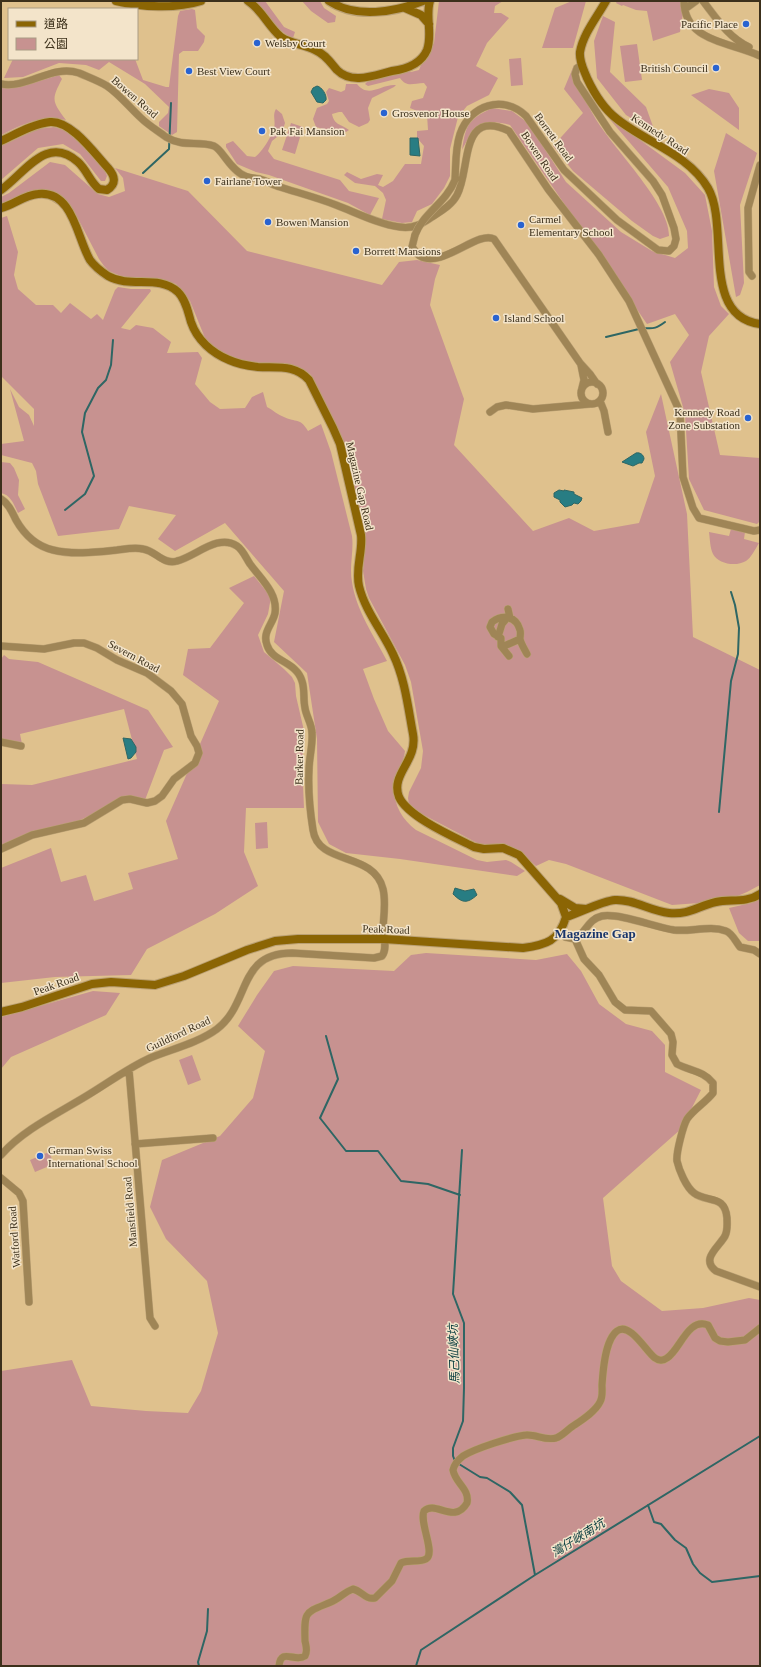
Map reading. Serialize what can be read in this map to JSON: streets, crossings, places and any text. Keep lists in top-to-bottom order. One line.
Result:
{"streets":{"main road":["Kennedy Road","Magazine Gap Road","Peak Road"],"street":["Bowen Road","Borrett Road","Severn Road","Barker Road","Guildford Road","Mansfield Road","Watford Road"]},"crossings":[["Bowen Road","Borrett Road"],["Kennedy Road","Borrett Road"],["Barker Road","Peak Road"],["Barker Road","Guildford Road"],["Peak Road","Guildford Road"],["Guildford Road","Mansfield Road"]],"districts":["Magazine Gap"],"water":["馬己仙峽坑","灣仔峽南坑"],"places":["Pacific Place","Welsby Court","British Council","Best View Court","Grosvenor House","Pak Fai Mansion","Fairlane Tower","Bowen Mansion","Carmel Elementary School","Borrett Mansions","Island School","Kennedy Road Zone Substation","German Swiss International School"],"legend":["道路","公園"]}
